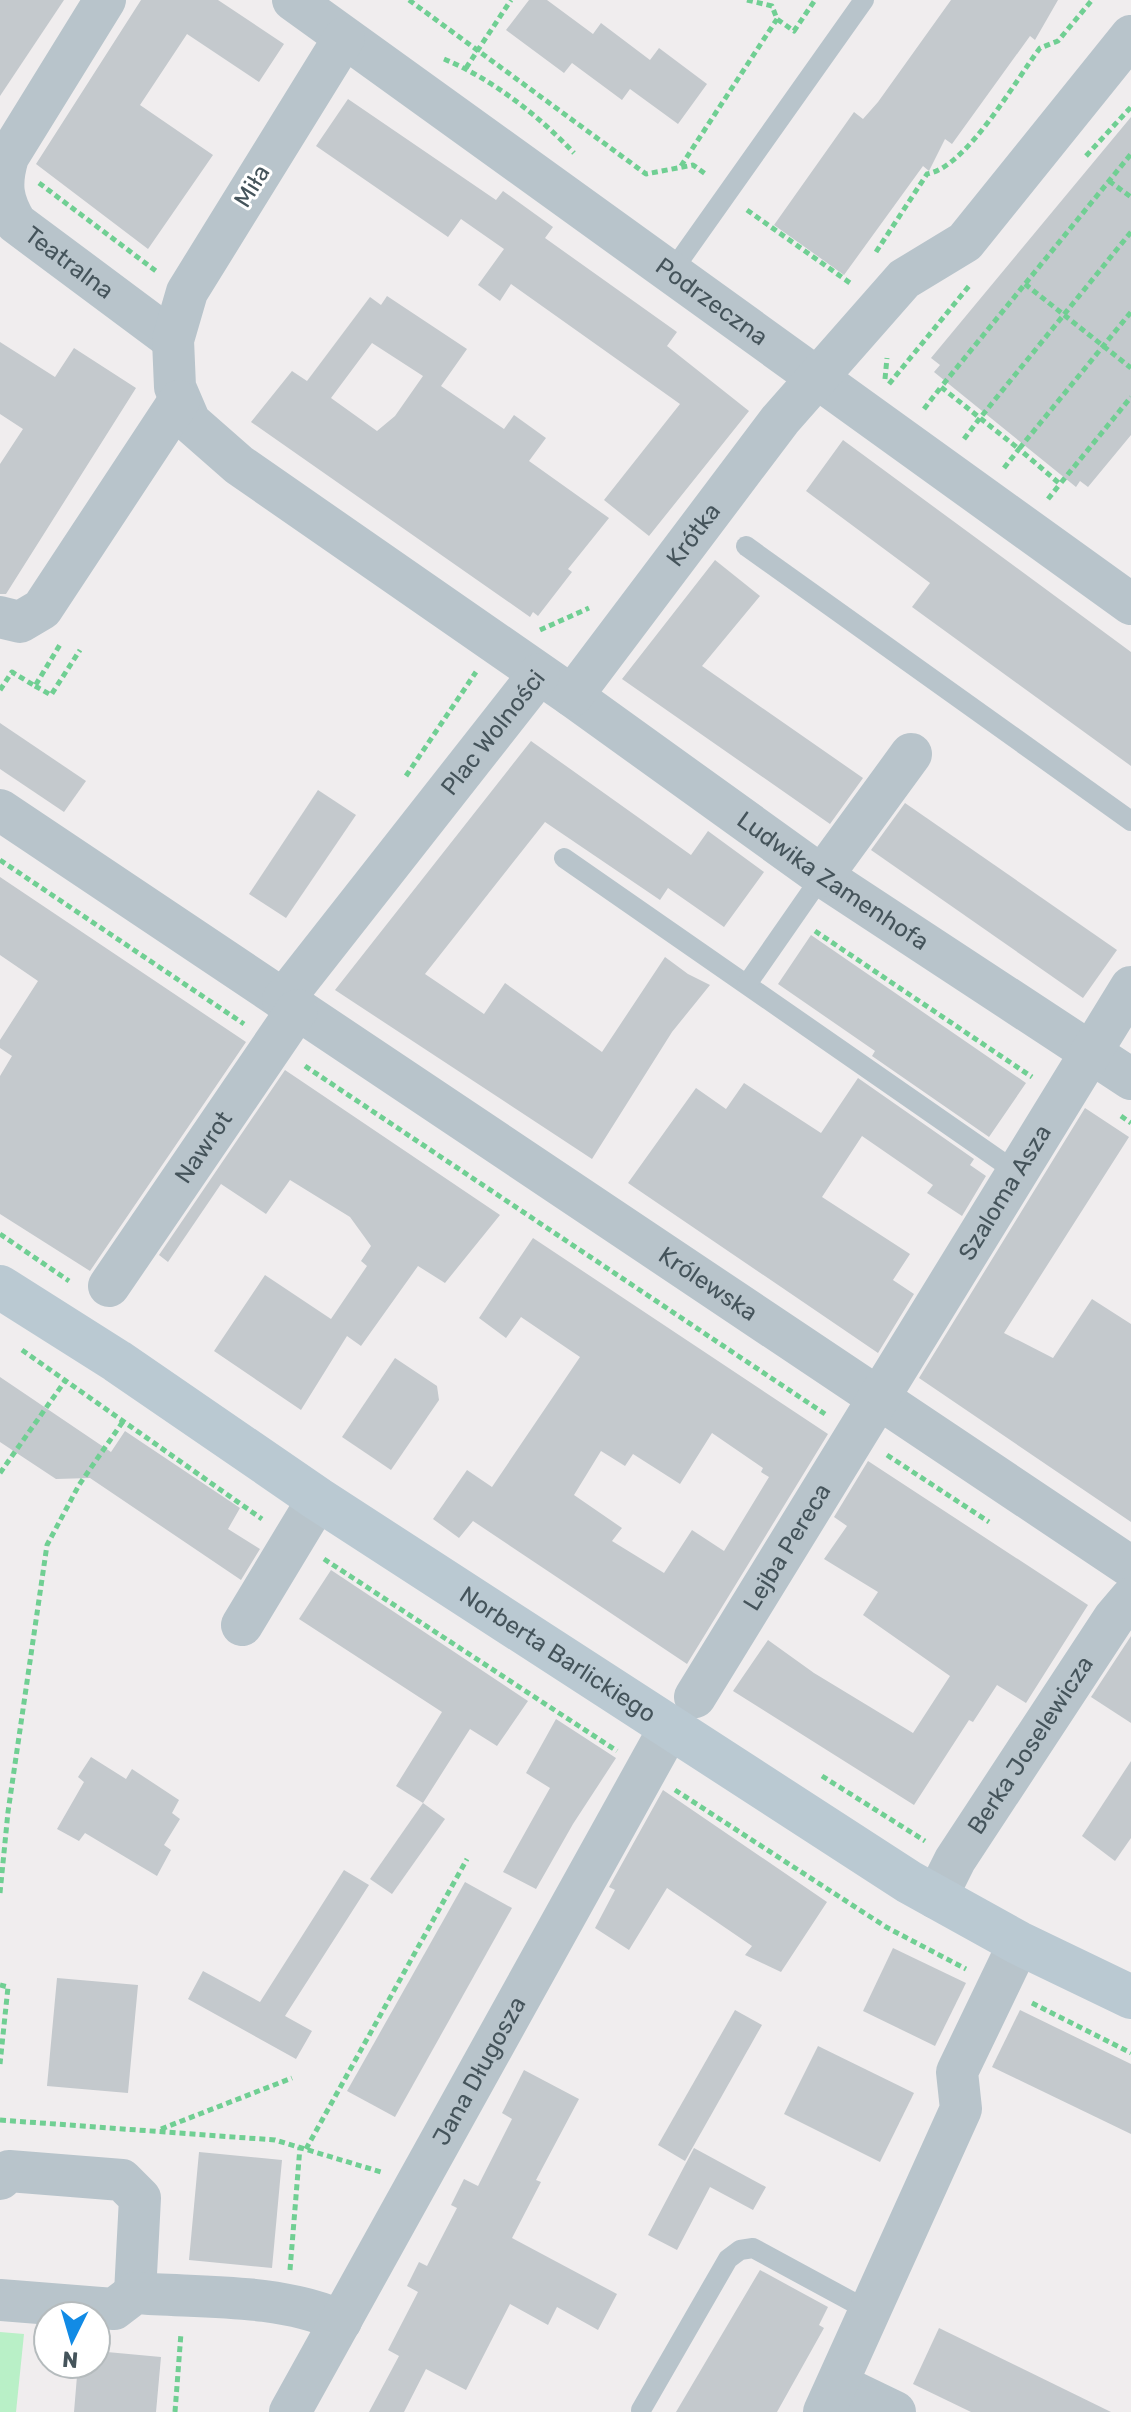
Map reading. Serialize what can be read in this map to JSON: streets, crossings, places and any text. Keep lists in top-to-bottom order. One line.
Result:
{"streets":{"street":["Miła","Teatralna","Podrzeczna","Krótka","Plac Wolności","Ludwika Zamenhofa","Nawrot","Szaloma Asza","Królewska","Lejba Pereca","Norberta Barlickiego","Berka Joselewicza","Jana Długosza"]},"crossings":[["Miła","Teatralna"],["Miła","Podrzeczna"],["Miła","Plac Wolności"],["Podrzeczna","Krótka"],["Krótka","Plac Wolności"],["Krótka","Ludwika Zamenhofa"],["Plac Wolności","Ludwika Zamenhofa"],["Plac Wolności","Nawrot"],["Plac Wolności","Królewska"],["Ludwika Zamenhofa","Szaloma Asza"],["Nawrot","Królewska"],["Szaloma Asza","Królewska"],["Szaloma Asza","Lejba Pereca"],["Królewska","Lejba Pereca"],["Lejba Pereca","Norberta Barlickiego"],["Lejba Pereca","Jana Długosza"],["Norberta Barlickiego","Berka Joselewicza"],["Norberta Barlickiego","Jana Długosza"]],"north":"bottom"}
